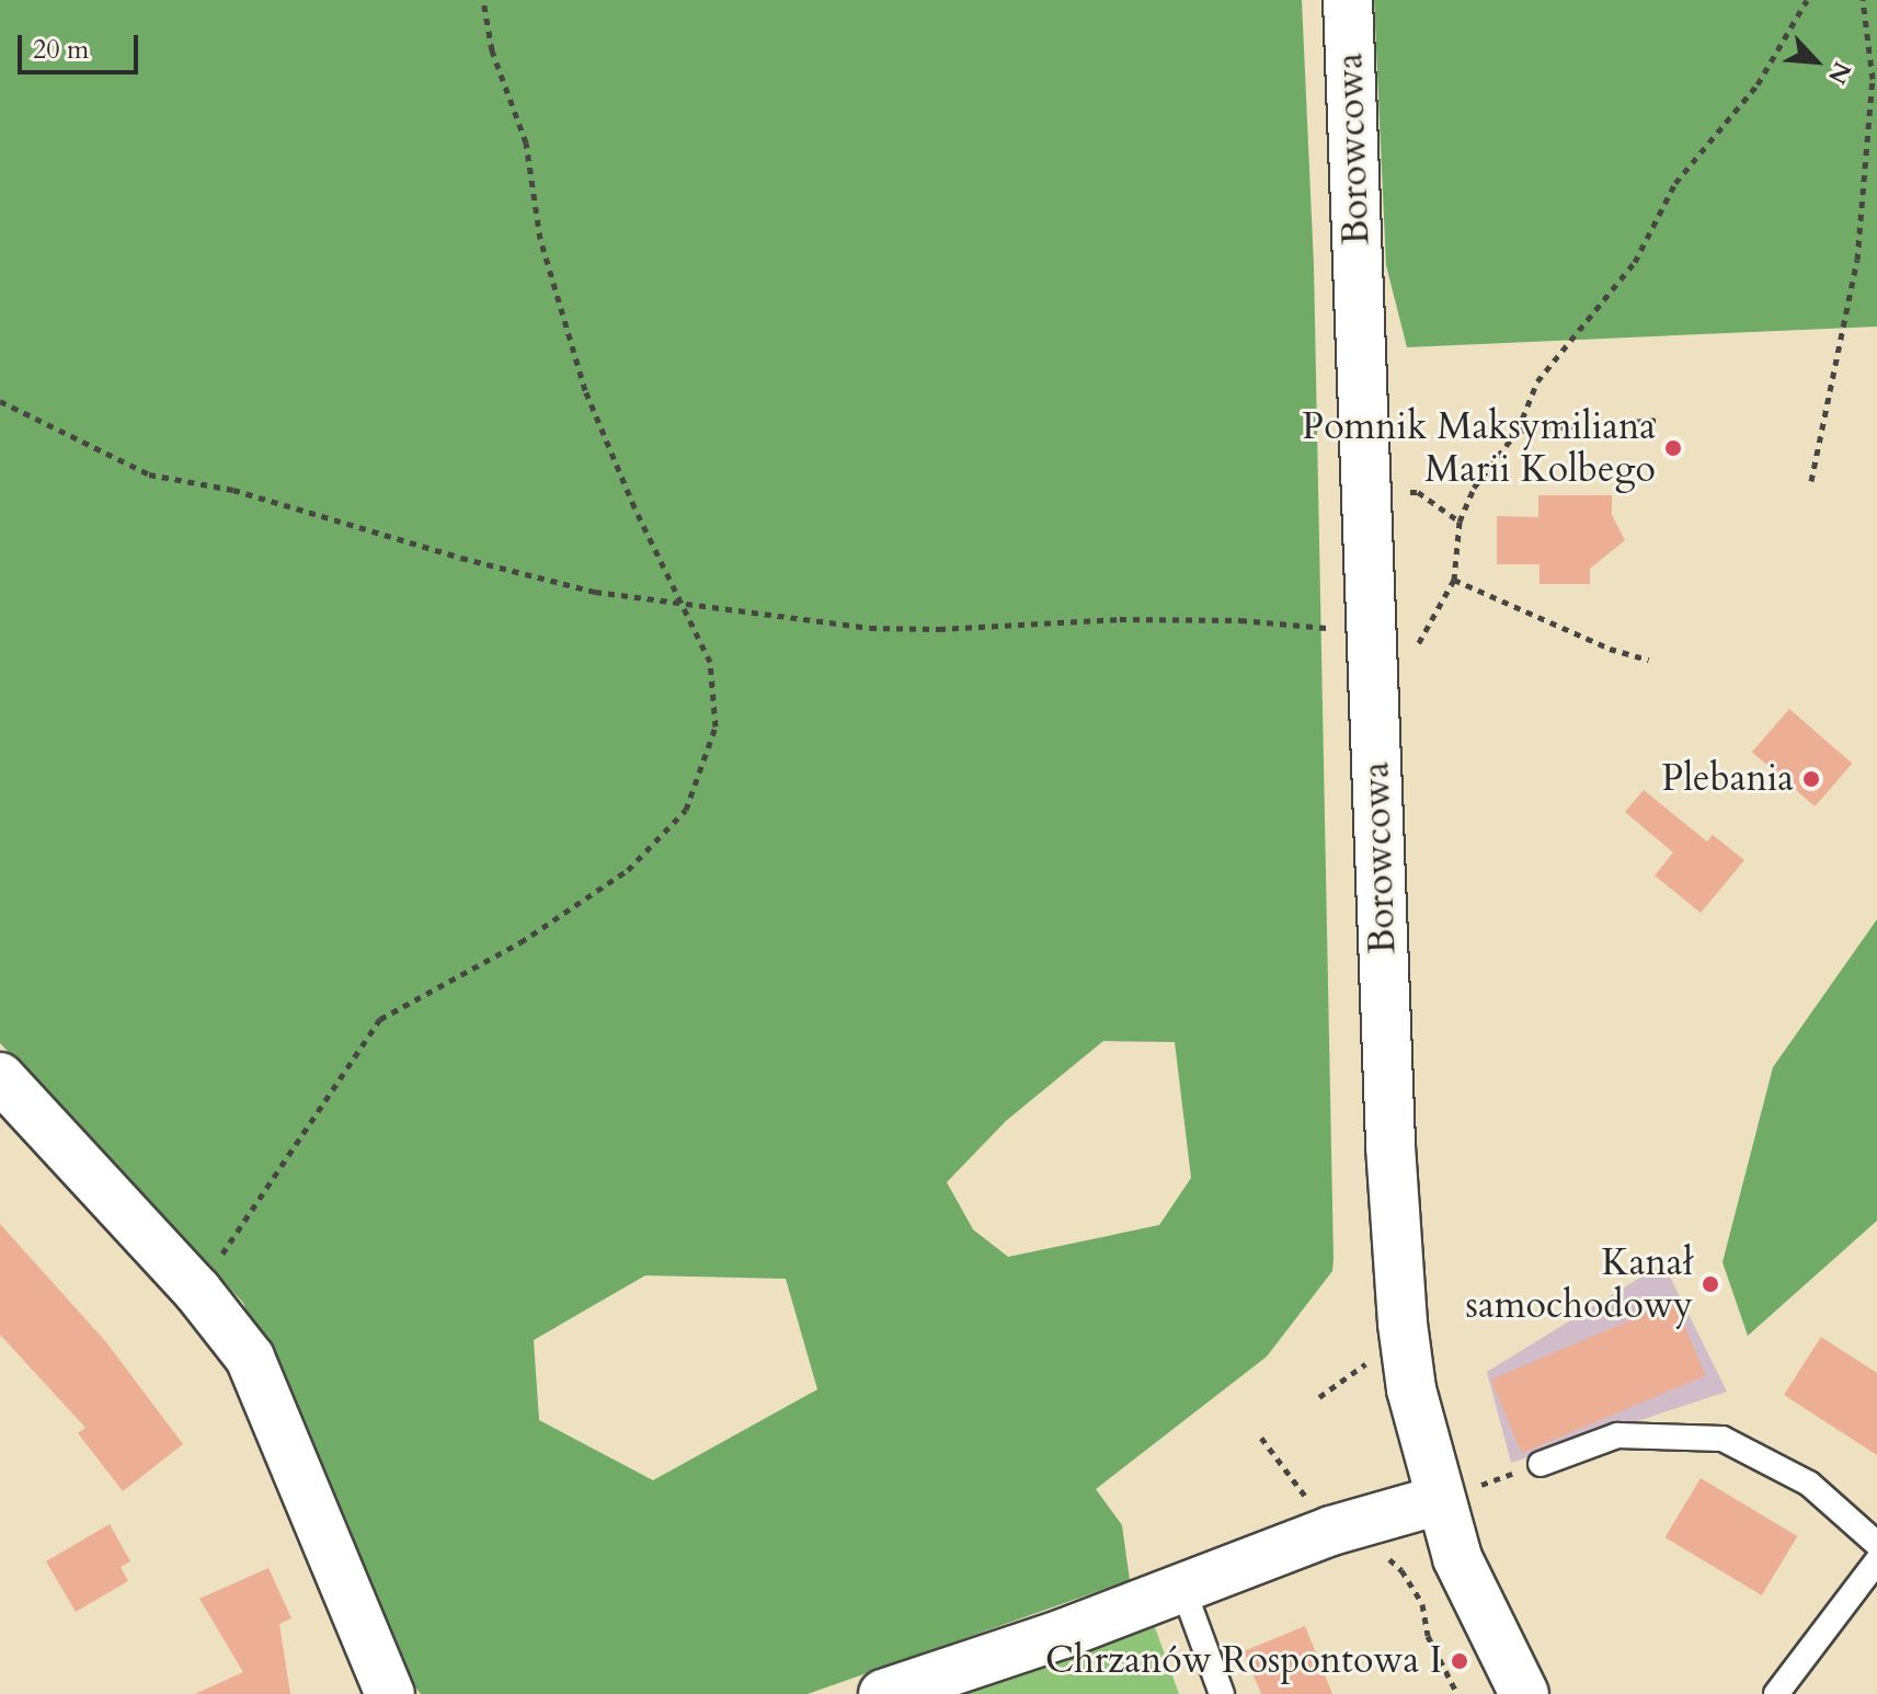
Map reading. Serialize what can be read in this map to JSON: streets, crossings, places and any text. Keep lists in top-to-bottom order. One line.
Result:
{"streets":{"street":["Borowcowa"]},"places":["Pomnik Maksymiliana Marii Kolbego","Plebania","Kanał samochodowy","Chrzanów Rospontowa I"],"scale_bar":"20 m","north":"bottom right"}
